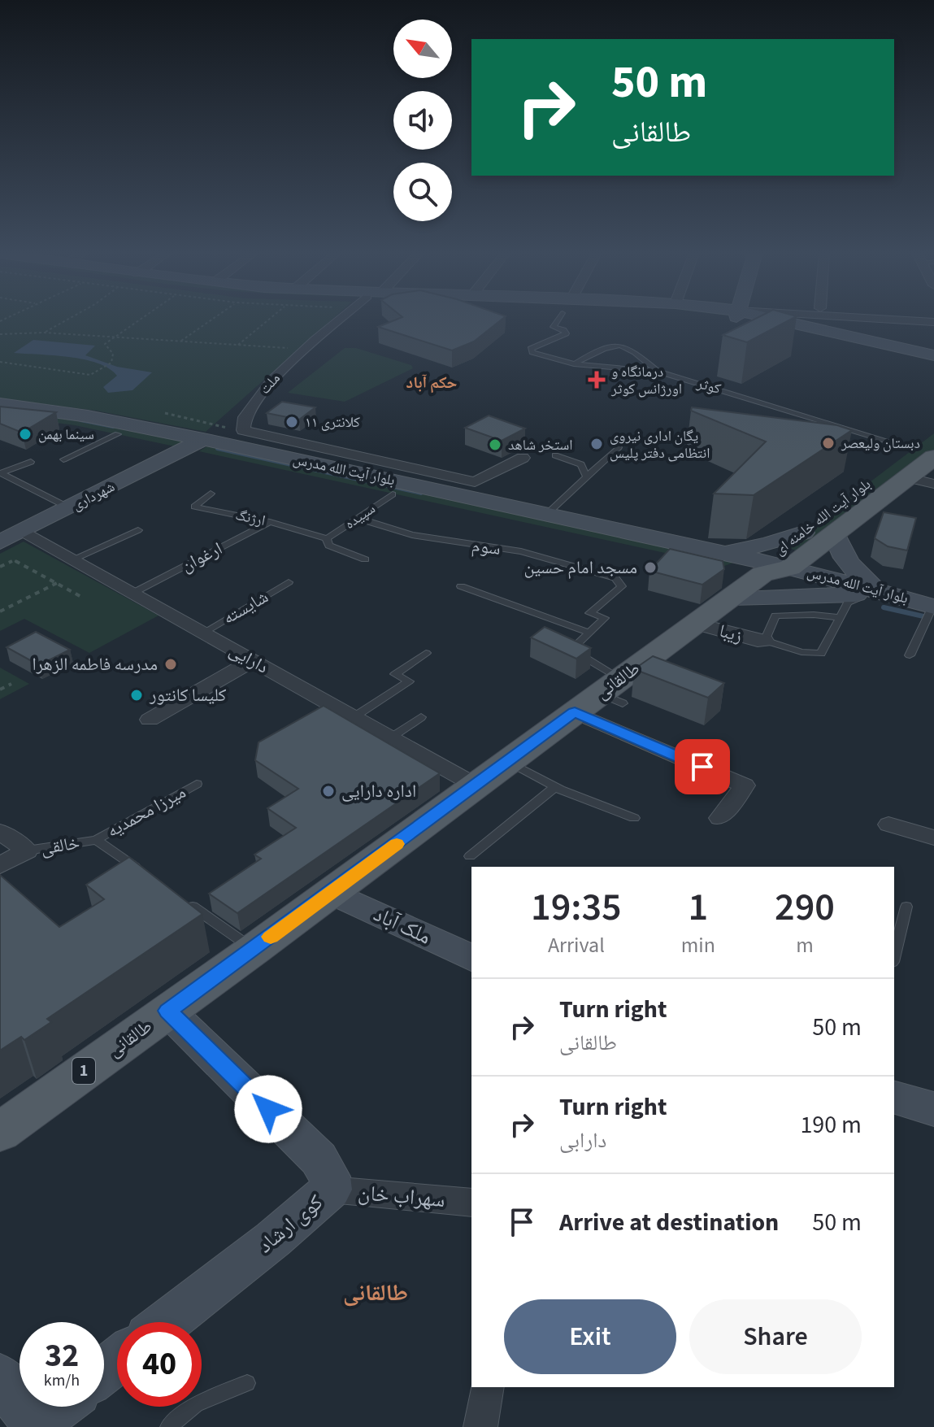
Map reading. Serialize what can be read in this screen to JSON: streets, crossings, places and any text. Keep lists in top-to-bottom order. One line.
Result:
{"streets":{"main road":["بلوار آیت الله مدرس","شهرداری","بلوار آیت الله خامنه ای","طالقانی","ملک آباد","1","کوی ارشاد"],"street":["ملت","زیبا","دارایی","سهراب خان"],"lane":["کوثر","سپیده","ارژنگ","سوم","ارغوان","شایسته","میرزا محمدیه","خالقی"]},"crossings":[["کوثر","بلوار آیت الله خامنه ای"],["بلوار آیت الله مدرس","شهرداری"],["بلوار آیت الله مدرس","سپیده"],["بلوار آیت الله مدرس","بلوار آیت الله خامنه ای"],["بلوار آیت الله مدرس","طالقانی"],["شهرداری","دارایی"],["سپیده","ارژنگ"],["سپیده","سوم"],["بلوار آیت الله خامنه ای","طالقانی"],["ارژنگ","ارغوان"],["ارغوان","دارایی"],["شایسته","دارایی"],["زیبا","طالقانی"],["دارایی","طالقانی"],["طالقانی","ملک آباد"],["طالقانی","کوی ارشاد"],["میرزا محمدیه","خالقی"],["سهراب خان","کوی ارشاد"]],"districts":["حکم آباد","طالقانی"],"places":{"health":["درمانگاه و اورژانس کوثر"],"other":["کلانتری ۱۱","سینما بهمن","دبستان ولیعصر","یگان اداری نیروی انتظامی دفتر پلیس","استخر شاهد","مسجد امام حسین","مدرسه فاطمه الزهرا","کلیسا کانتور","اداره دارایی"]},"north":"top left","page":{"turn":["50 m","طالقانی"],"eta":["19:35","Arrival","1","min","290","m"],"list":[{"name":"Turn right","note":"طالقانی","value":"50 m"},{"name":"Turn right","note":"دارابی","value":"190 m"},{"name":"Arrive at destination","value":"50 m"}],"buttons":["Exit","Share"],"speed":"32 km/h","limit":"40"}}
